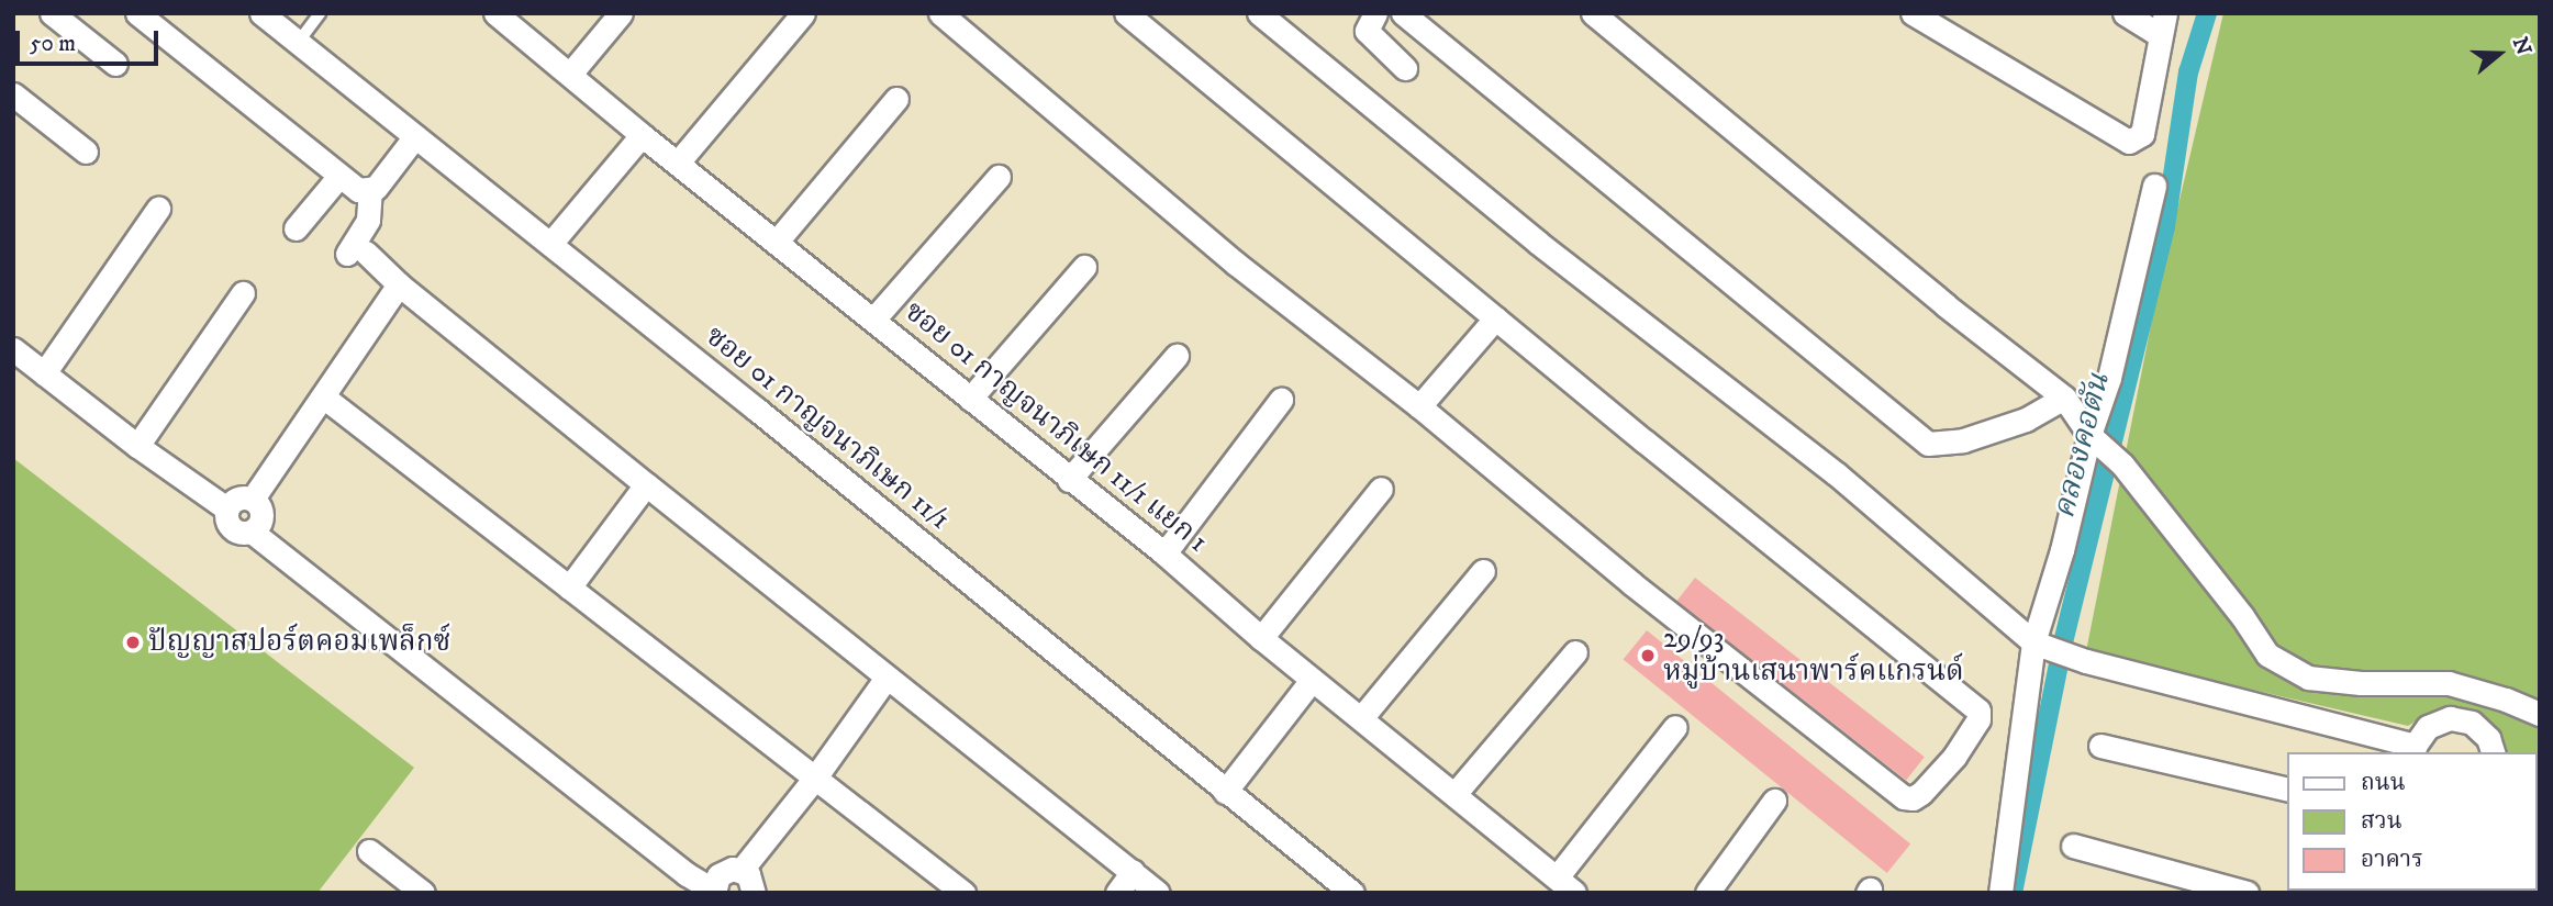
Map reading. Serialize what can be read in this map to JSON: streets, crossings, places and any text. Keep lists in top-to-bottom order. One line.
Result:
{"streets":{"street":["ซอย 01 กาญจนาภิเษก 11/1 แยก 1","ซอย 01 กาญจนาภิเษก 11/1"]},"water":["คลองคอตัน"],"places":["ปัญญาสปอร์ตคอมเพล็กซ์","29/93 หมู่บ้านเสนาพาร์คแกรนด์"],"legend":["ถนน","สวน","อาคาร"],"scale_bar":"50 m","north":"right"}
